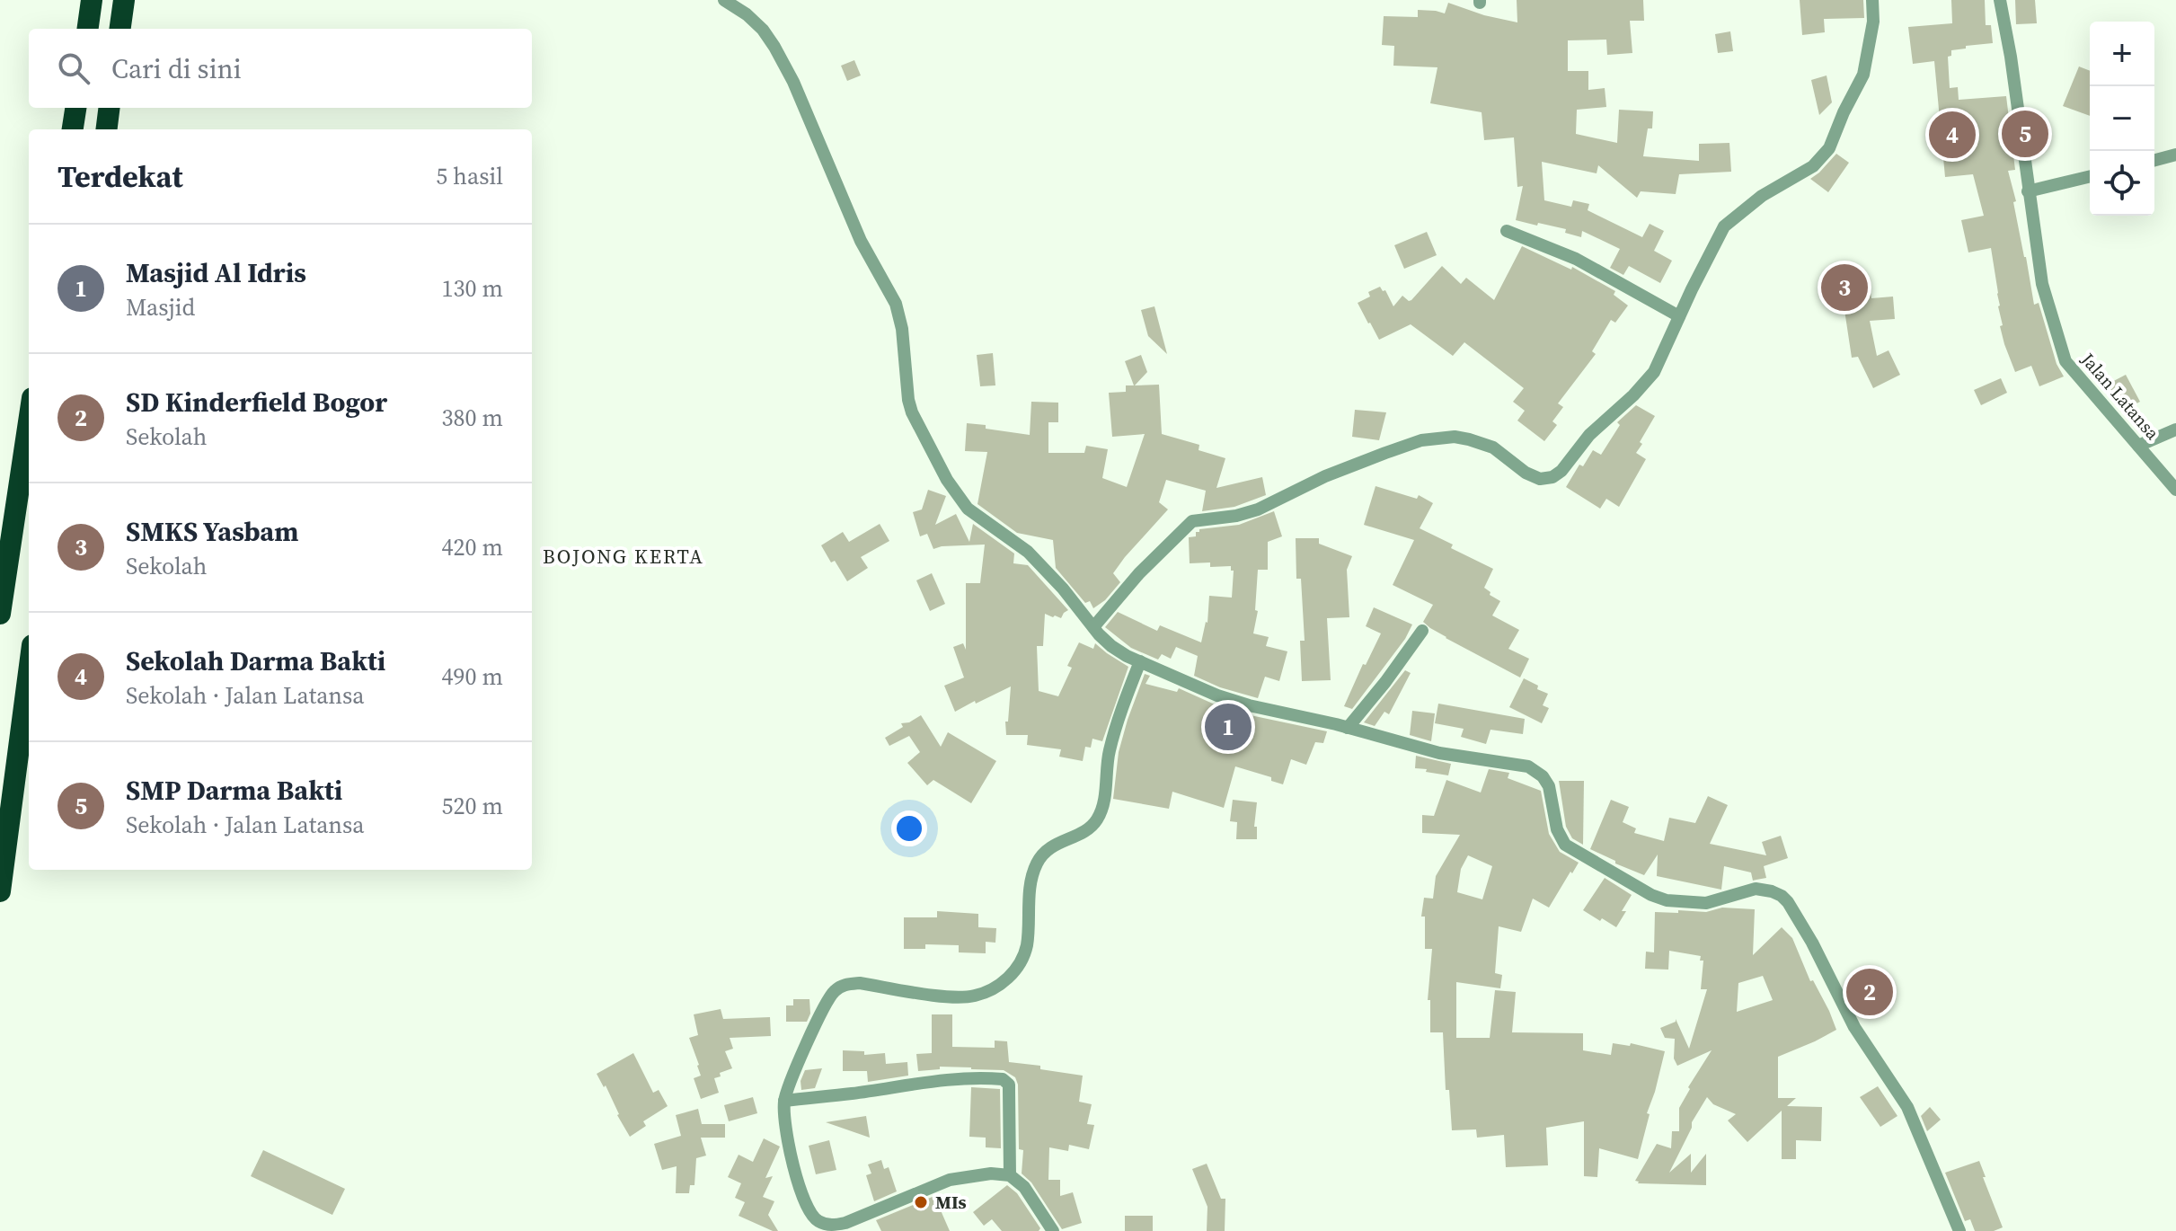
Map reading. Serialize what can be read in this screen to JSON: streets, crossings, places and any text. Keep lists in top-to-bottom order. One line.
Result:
{"streets":{"street":["Jalan Latansa"]},"districts":["BOJONG KERTA"],"places":["MIs"],"page":{"map_buttons":["+","−"],"search":"Cari di sini","pins":["5","4","3","1","2"],"heading":["Terdekat","5 hasil"],"list":[{"mark":"1","name":"Masjid Al Idris","note":"Masjid","value":"130 m"},{"mark":"2","name":"SD Kinderfield Bogor","note":"Sekolah","value":"380 m"},{"mark":"3","name":"SMKS Yasbam","note":"Sekolah","value":"420 m"},{"mark":"4","name":"Sekolah Darma Bakti","note":"Sekolah · Jalan Latansa","value":"490 m"},{"mark":"5","name":"SMP Darma Bakti","note":"Sekolah · Jalan Latansa","value":"520 m"}]}}
